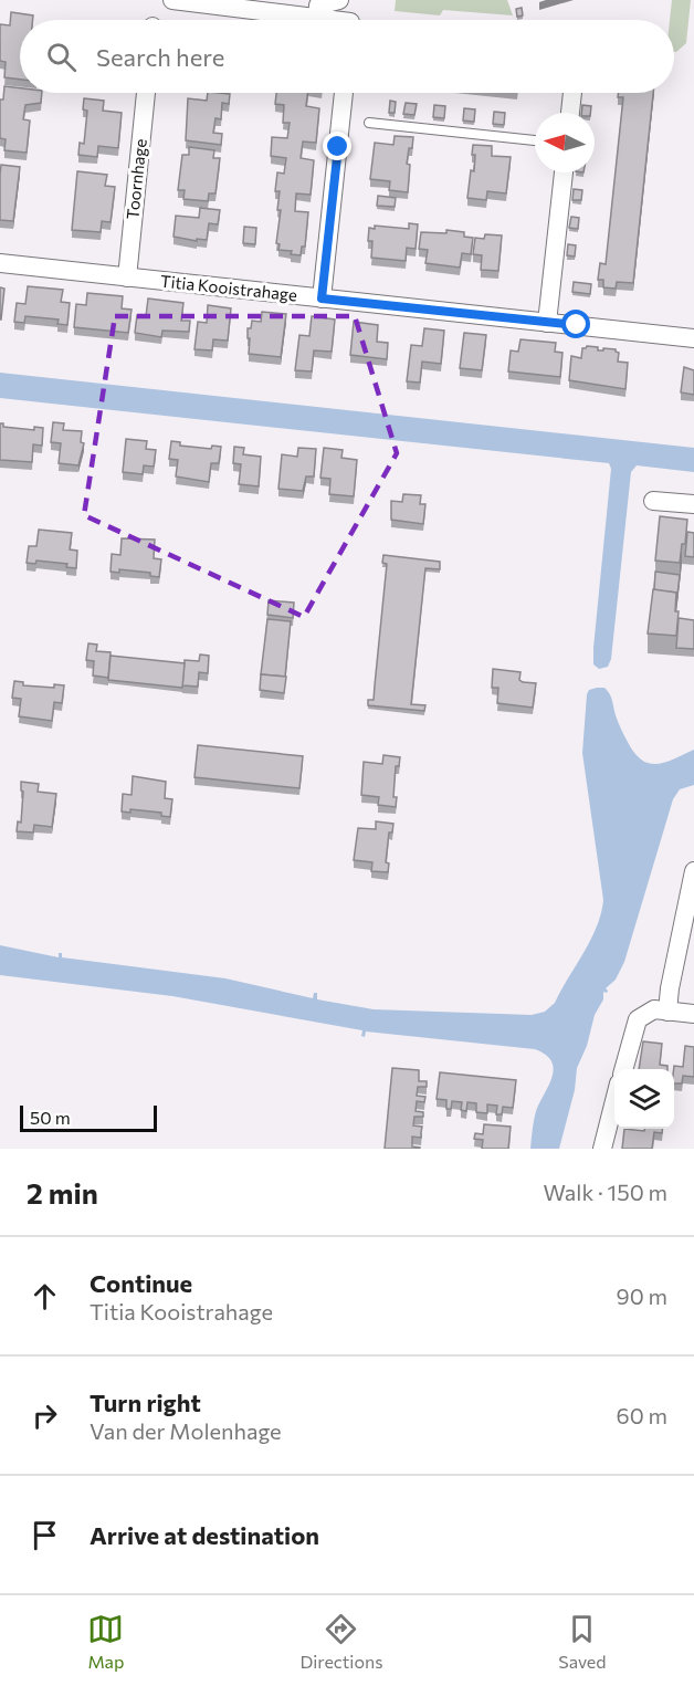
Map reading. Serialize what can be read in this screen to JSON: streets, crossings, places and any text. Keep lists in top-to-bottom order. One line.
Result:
{"streets":{"street":["Toornhage","Titia Kooistrahage"]},"crossings":[["Toornhage","Titia Kooistrahage"]],"scale_bar":"50 m","north":"left","page":{"search":"Search here","scale":"50 m","heading":["2 min","Walk · 150 m"],"list":[["Continue","Titia Kooistrahage","90 m"],["Turn right","Van der Molenhage","60 m"],"Arrive at destination"],"nav":["Map","Directions","Saved"]}}
